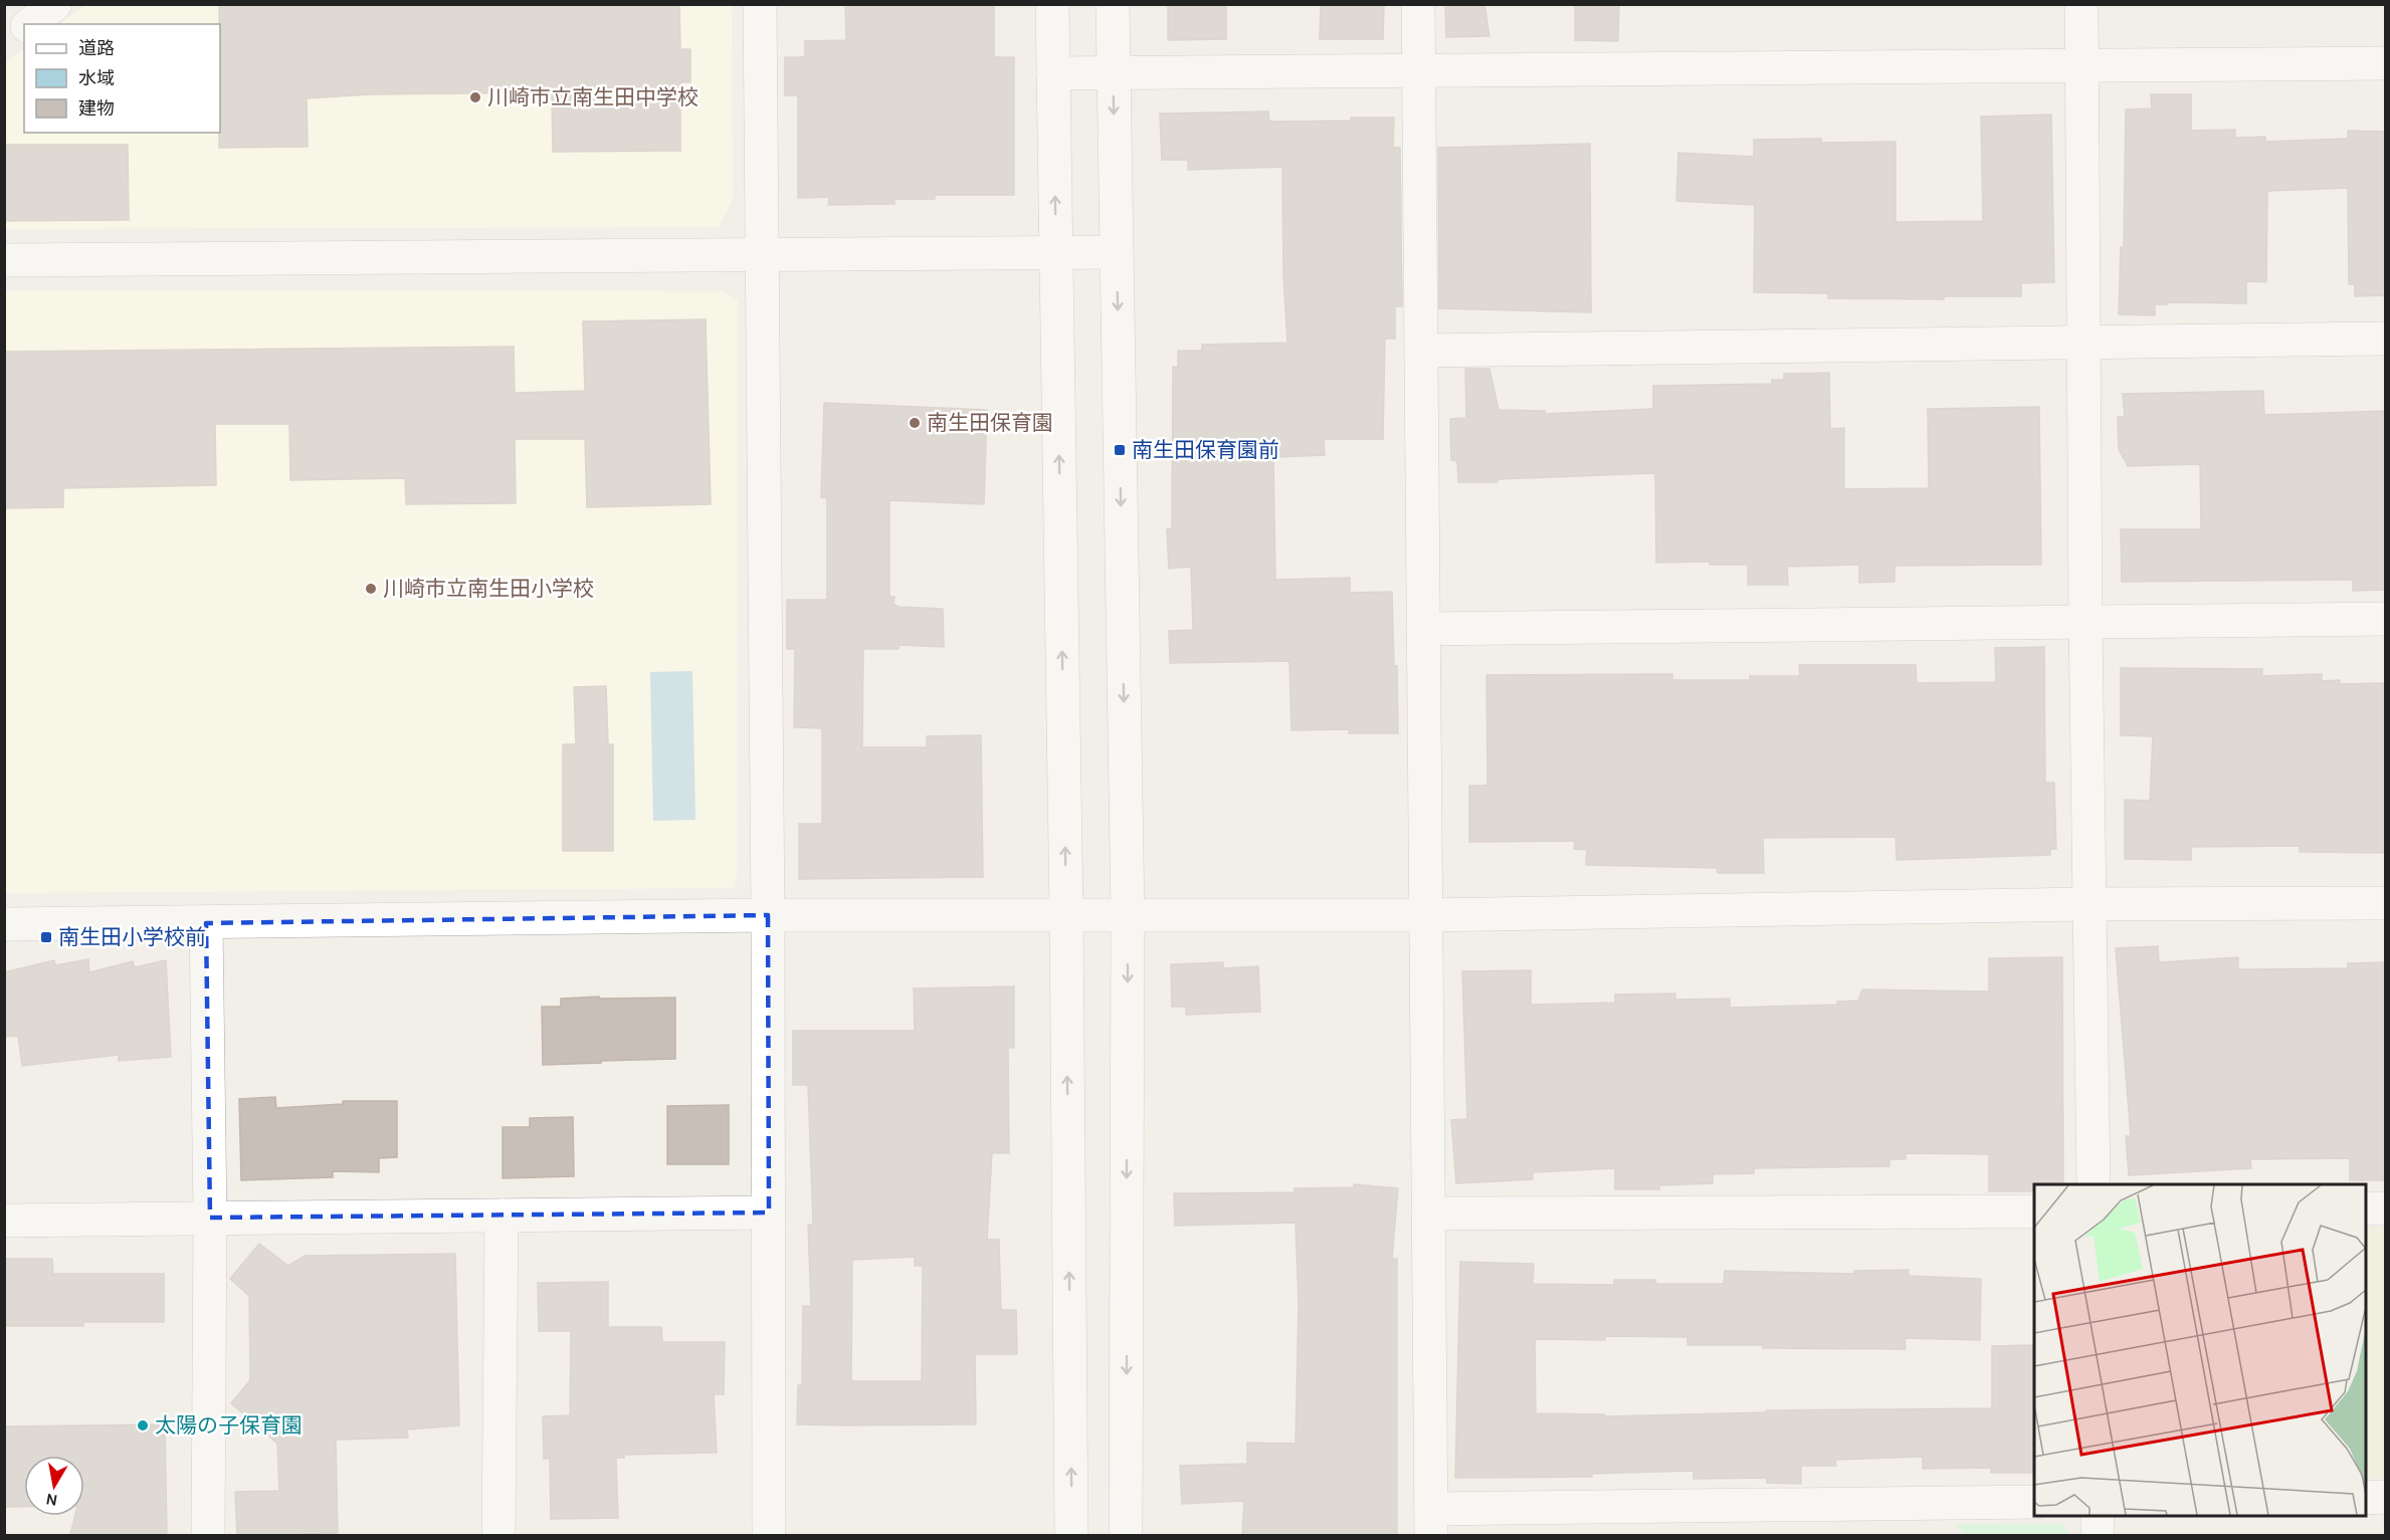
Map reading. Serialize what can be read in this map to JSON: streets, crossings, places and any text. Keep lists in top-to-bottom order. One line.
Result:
{"places":{"other":["川崎市立南生田中学校","南生田保育園","川崎市立南生田小学校","太陽の子保育園"],"transit":["南生田保育園前","南生田小学校前"]},"legend":["道路","水域","建物"],"north":"bottom"}
